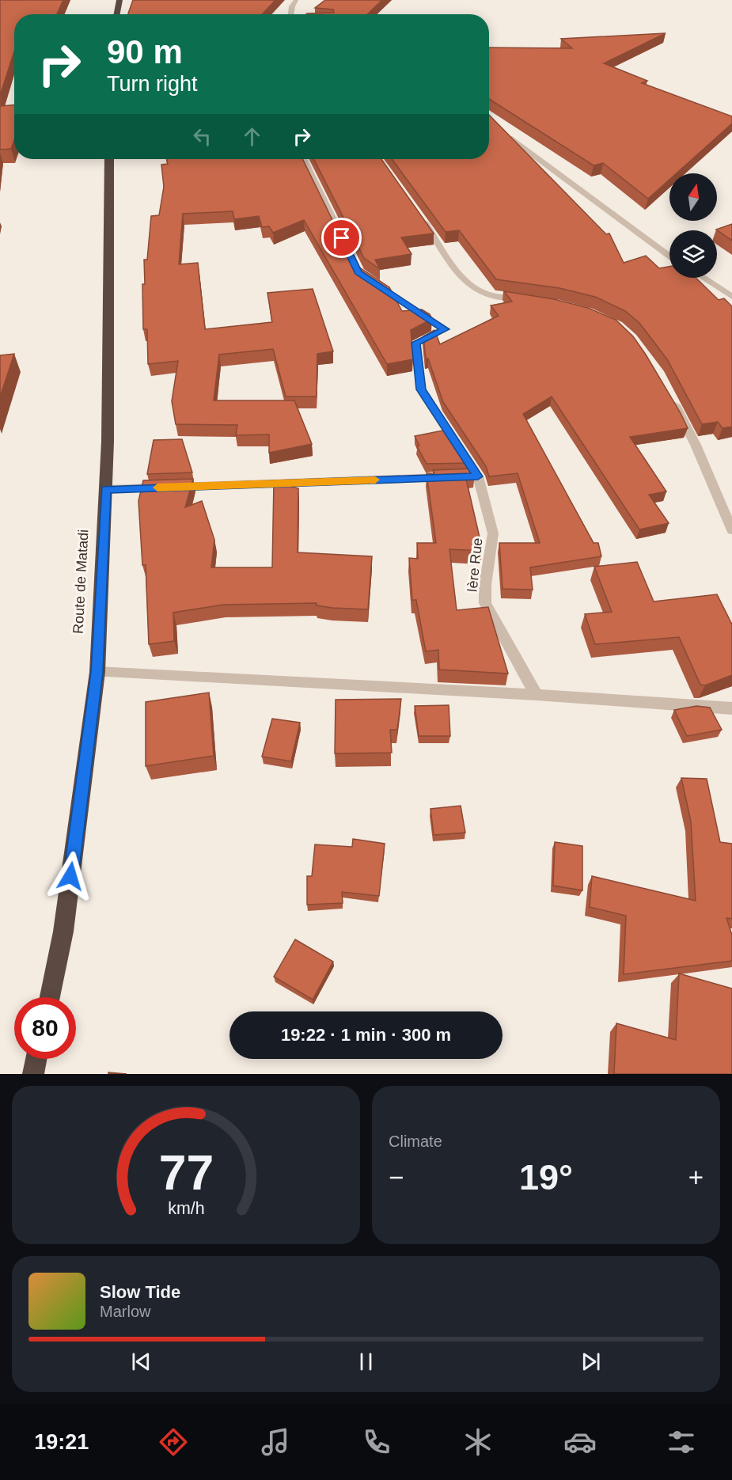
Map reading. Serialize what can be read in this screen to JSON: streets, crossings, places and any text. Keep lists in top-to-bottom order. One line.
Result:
{"streets":{"highway":["Route de Matadi"],"street":["Ière Rue"]},"north":"top","page":{"turn":["90 m","Turn right"],"limit":"80","trip":"19:22 · 1 min · 300 m","tile":"Climate","heat":["−","19°","+"],"song":["Slow Tide","Marlow"],"tabs":"19:21","gauge":["77","km/h"]}}
